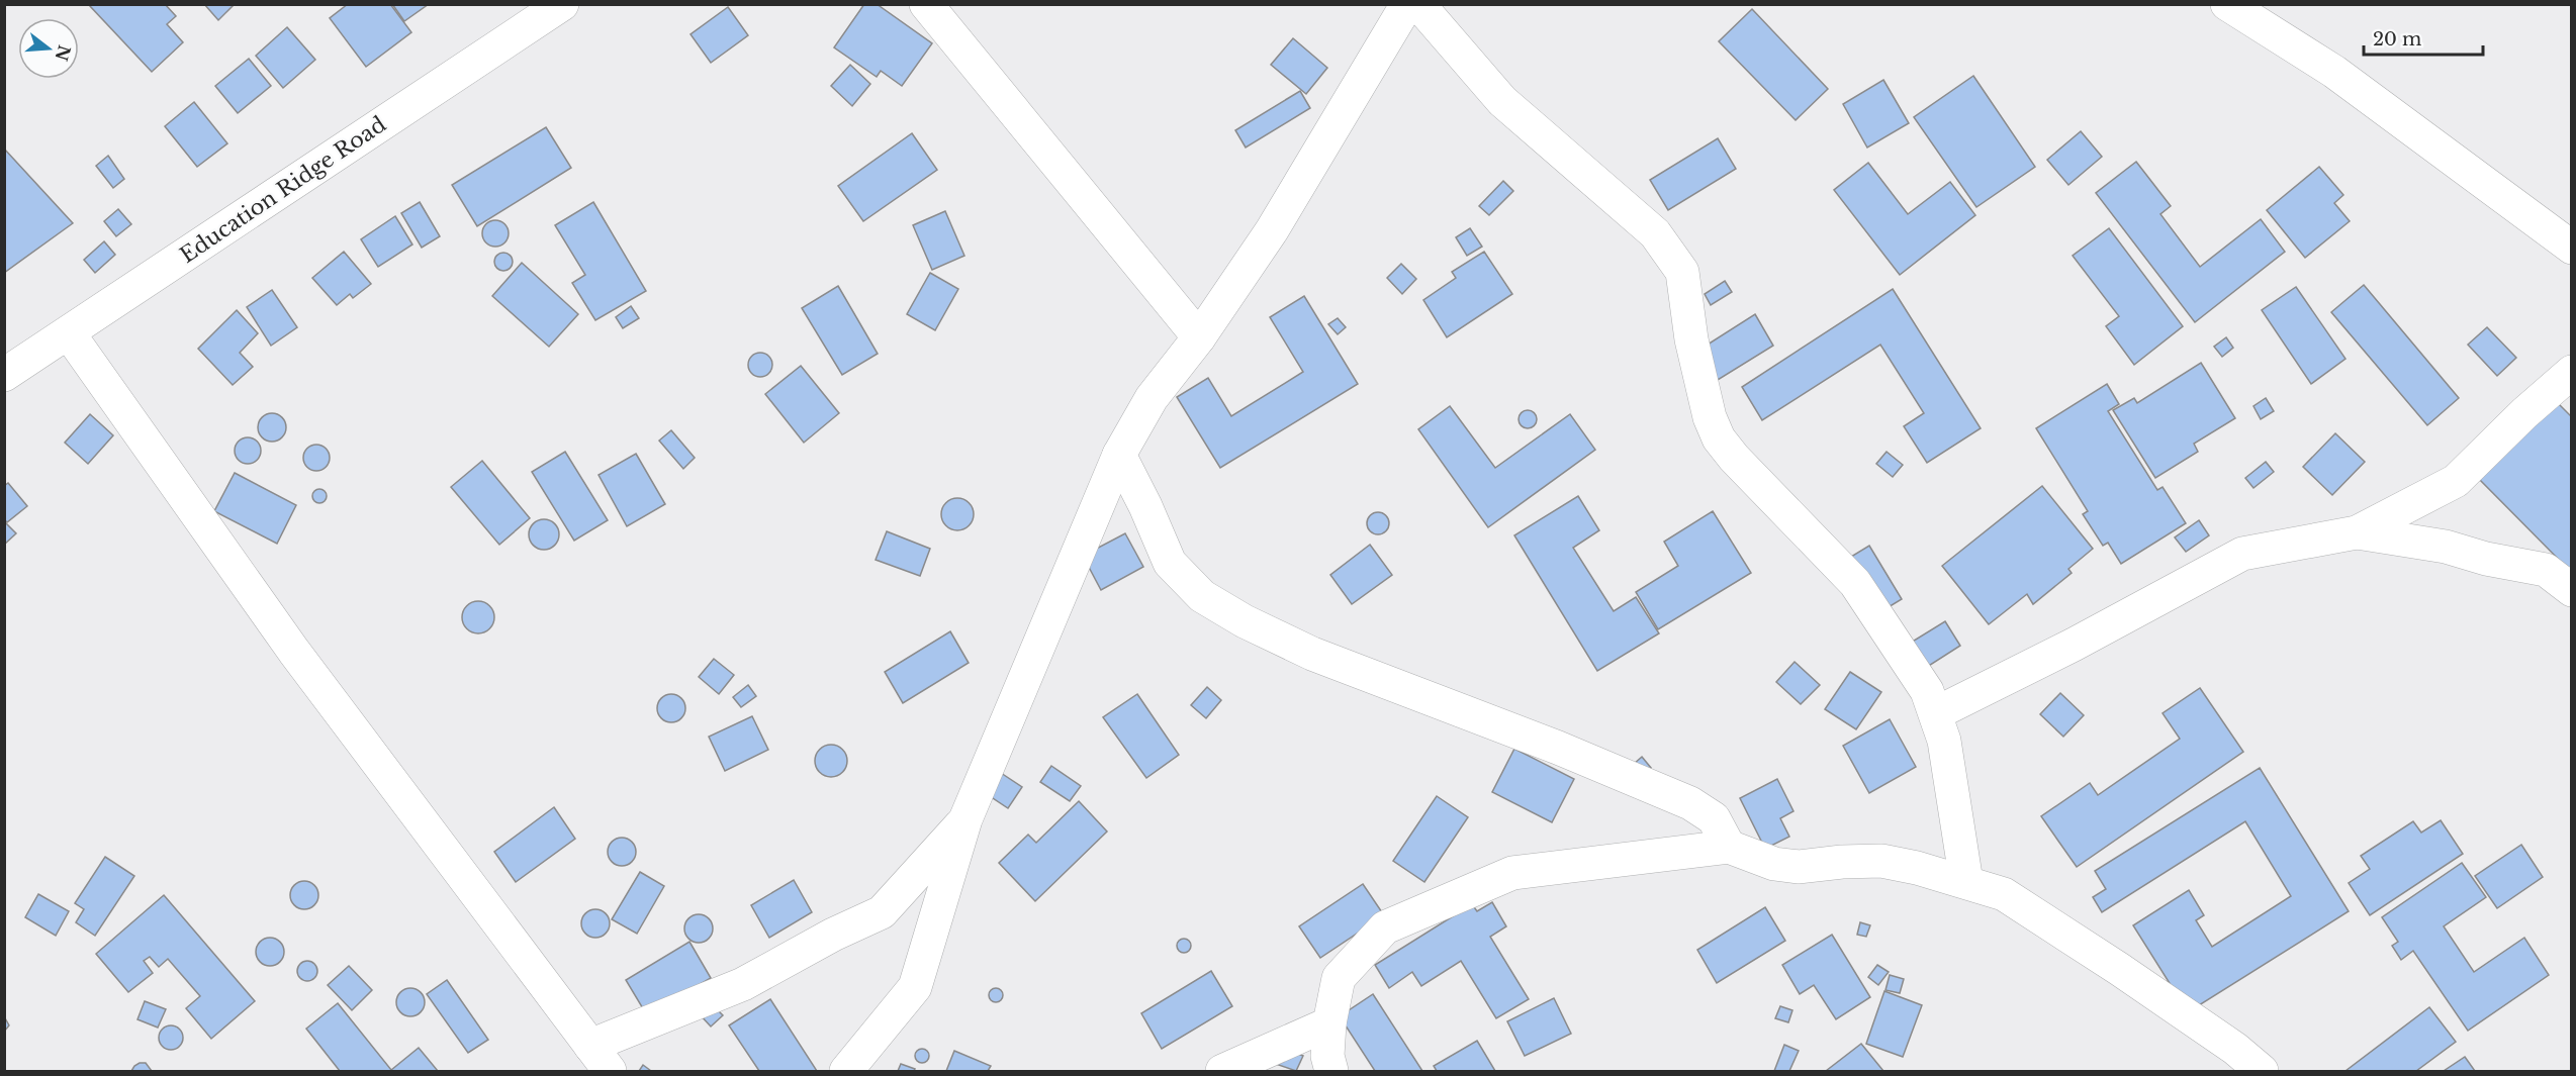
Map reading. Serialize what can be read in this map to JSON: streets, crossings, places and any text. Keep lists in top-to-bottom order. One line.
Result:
{"streets":{"street":["Education Ridge Road"]},"scale_bar":"20 m","north":"right"}
